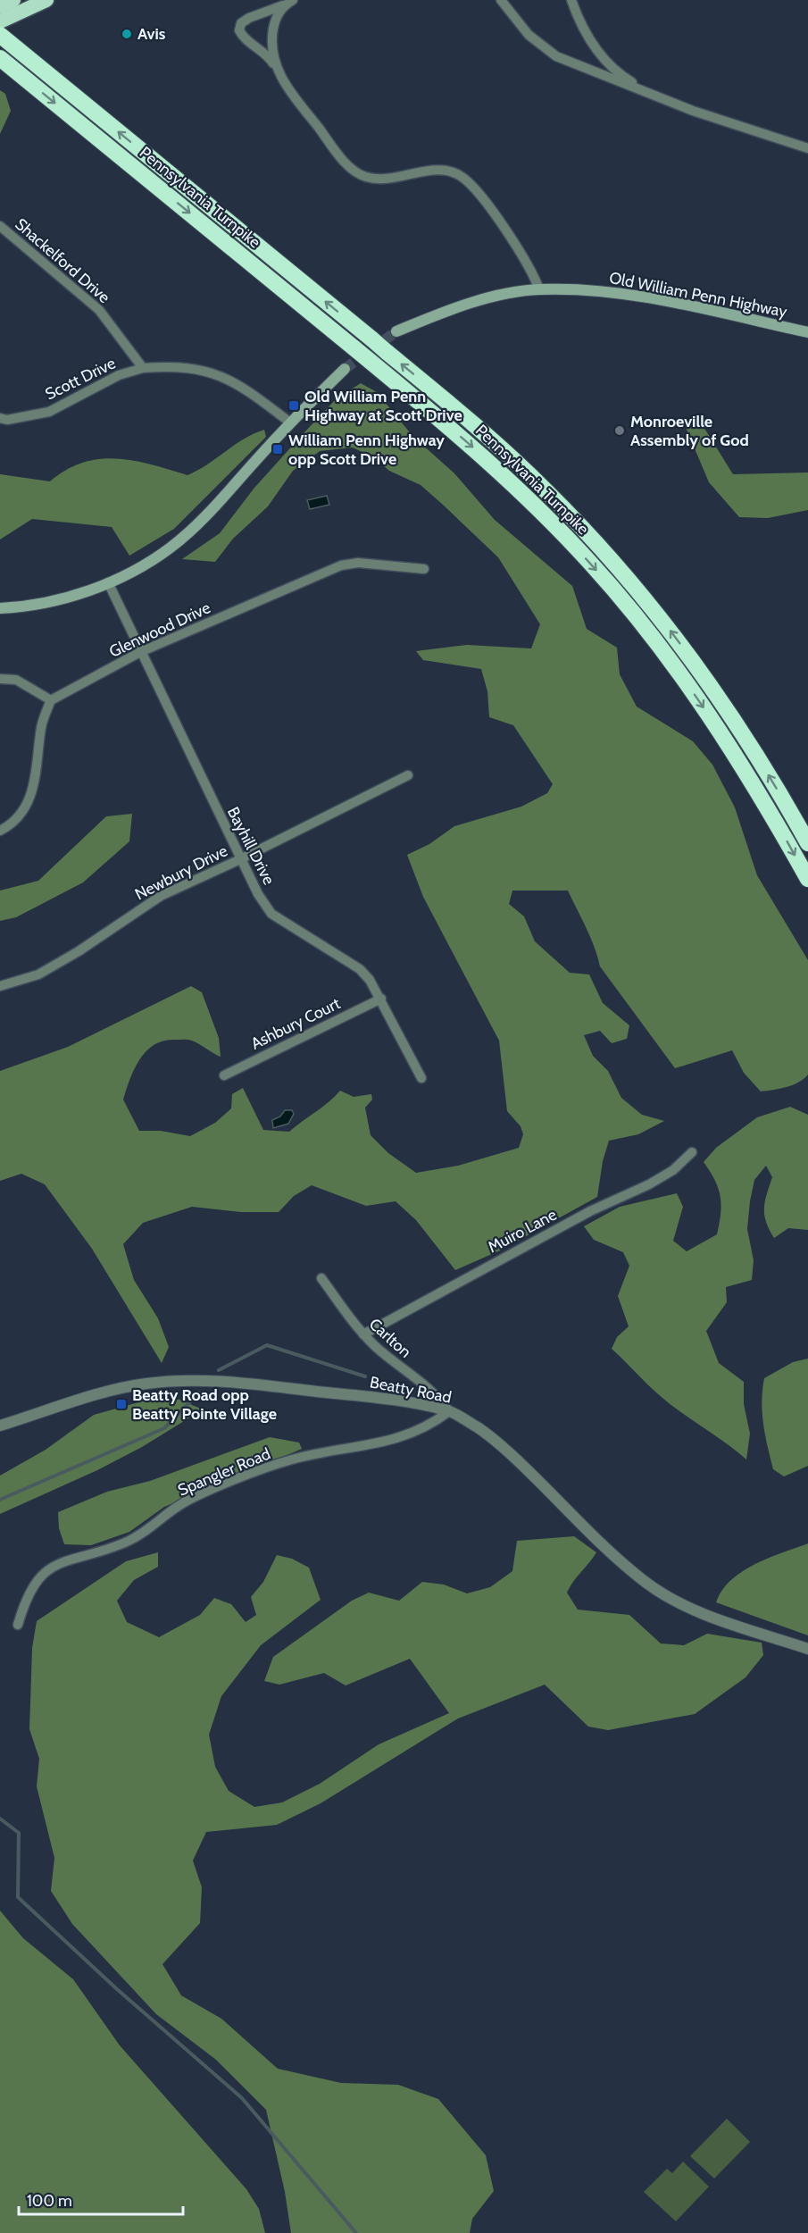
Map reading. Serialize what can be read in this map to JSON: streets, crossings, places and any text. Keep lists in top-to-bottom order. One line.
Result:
{"streets":{"highway":["Pennsylvania Turnpike"],"main road":["Old William Penn Highway"],"street":["Shackelford Drive","Scott Drive","Glenwood Drive","Bayhill Drive","Newbury Drive","Ashbury Court","Muiro Lane","Carlton","Beatty Road","Spangler Road"]},"crossings":[["Shackelford Drive","Scott Drive"],["Glenwood Drive","Bayhill Drive"],["Bayhill Drive","Newbury Drive"],["Bayhill Drive","Ashbury Court"],["Muiro Lane","Carlton"],["Carlton","Beatty Road"],["Carlton","Spangler Road"],["Beatty Road","Spangler Road"]],"places":{"other":["Avis","Monroeville Assembly of God"],"transit":["Old William Penn Highway at Scott Drive","William Penn Highway opp Scott Drive","Beatty Road opp Beatty Pointe Village"]},"scale_bar":"100 m"}
